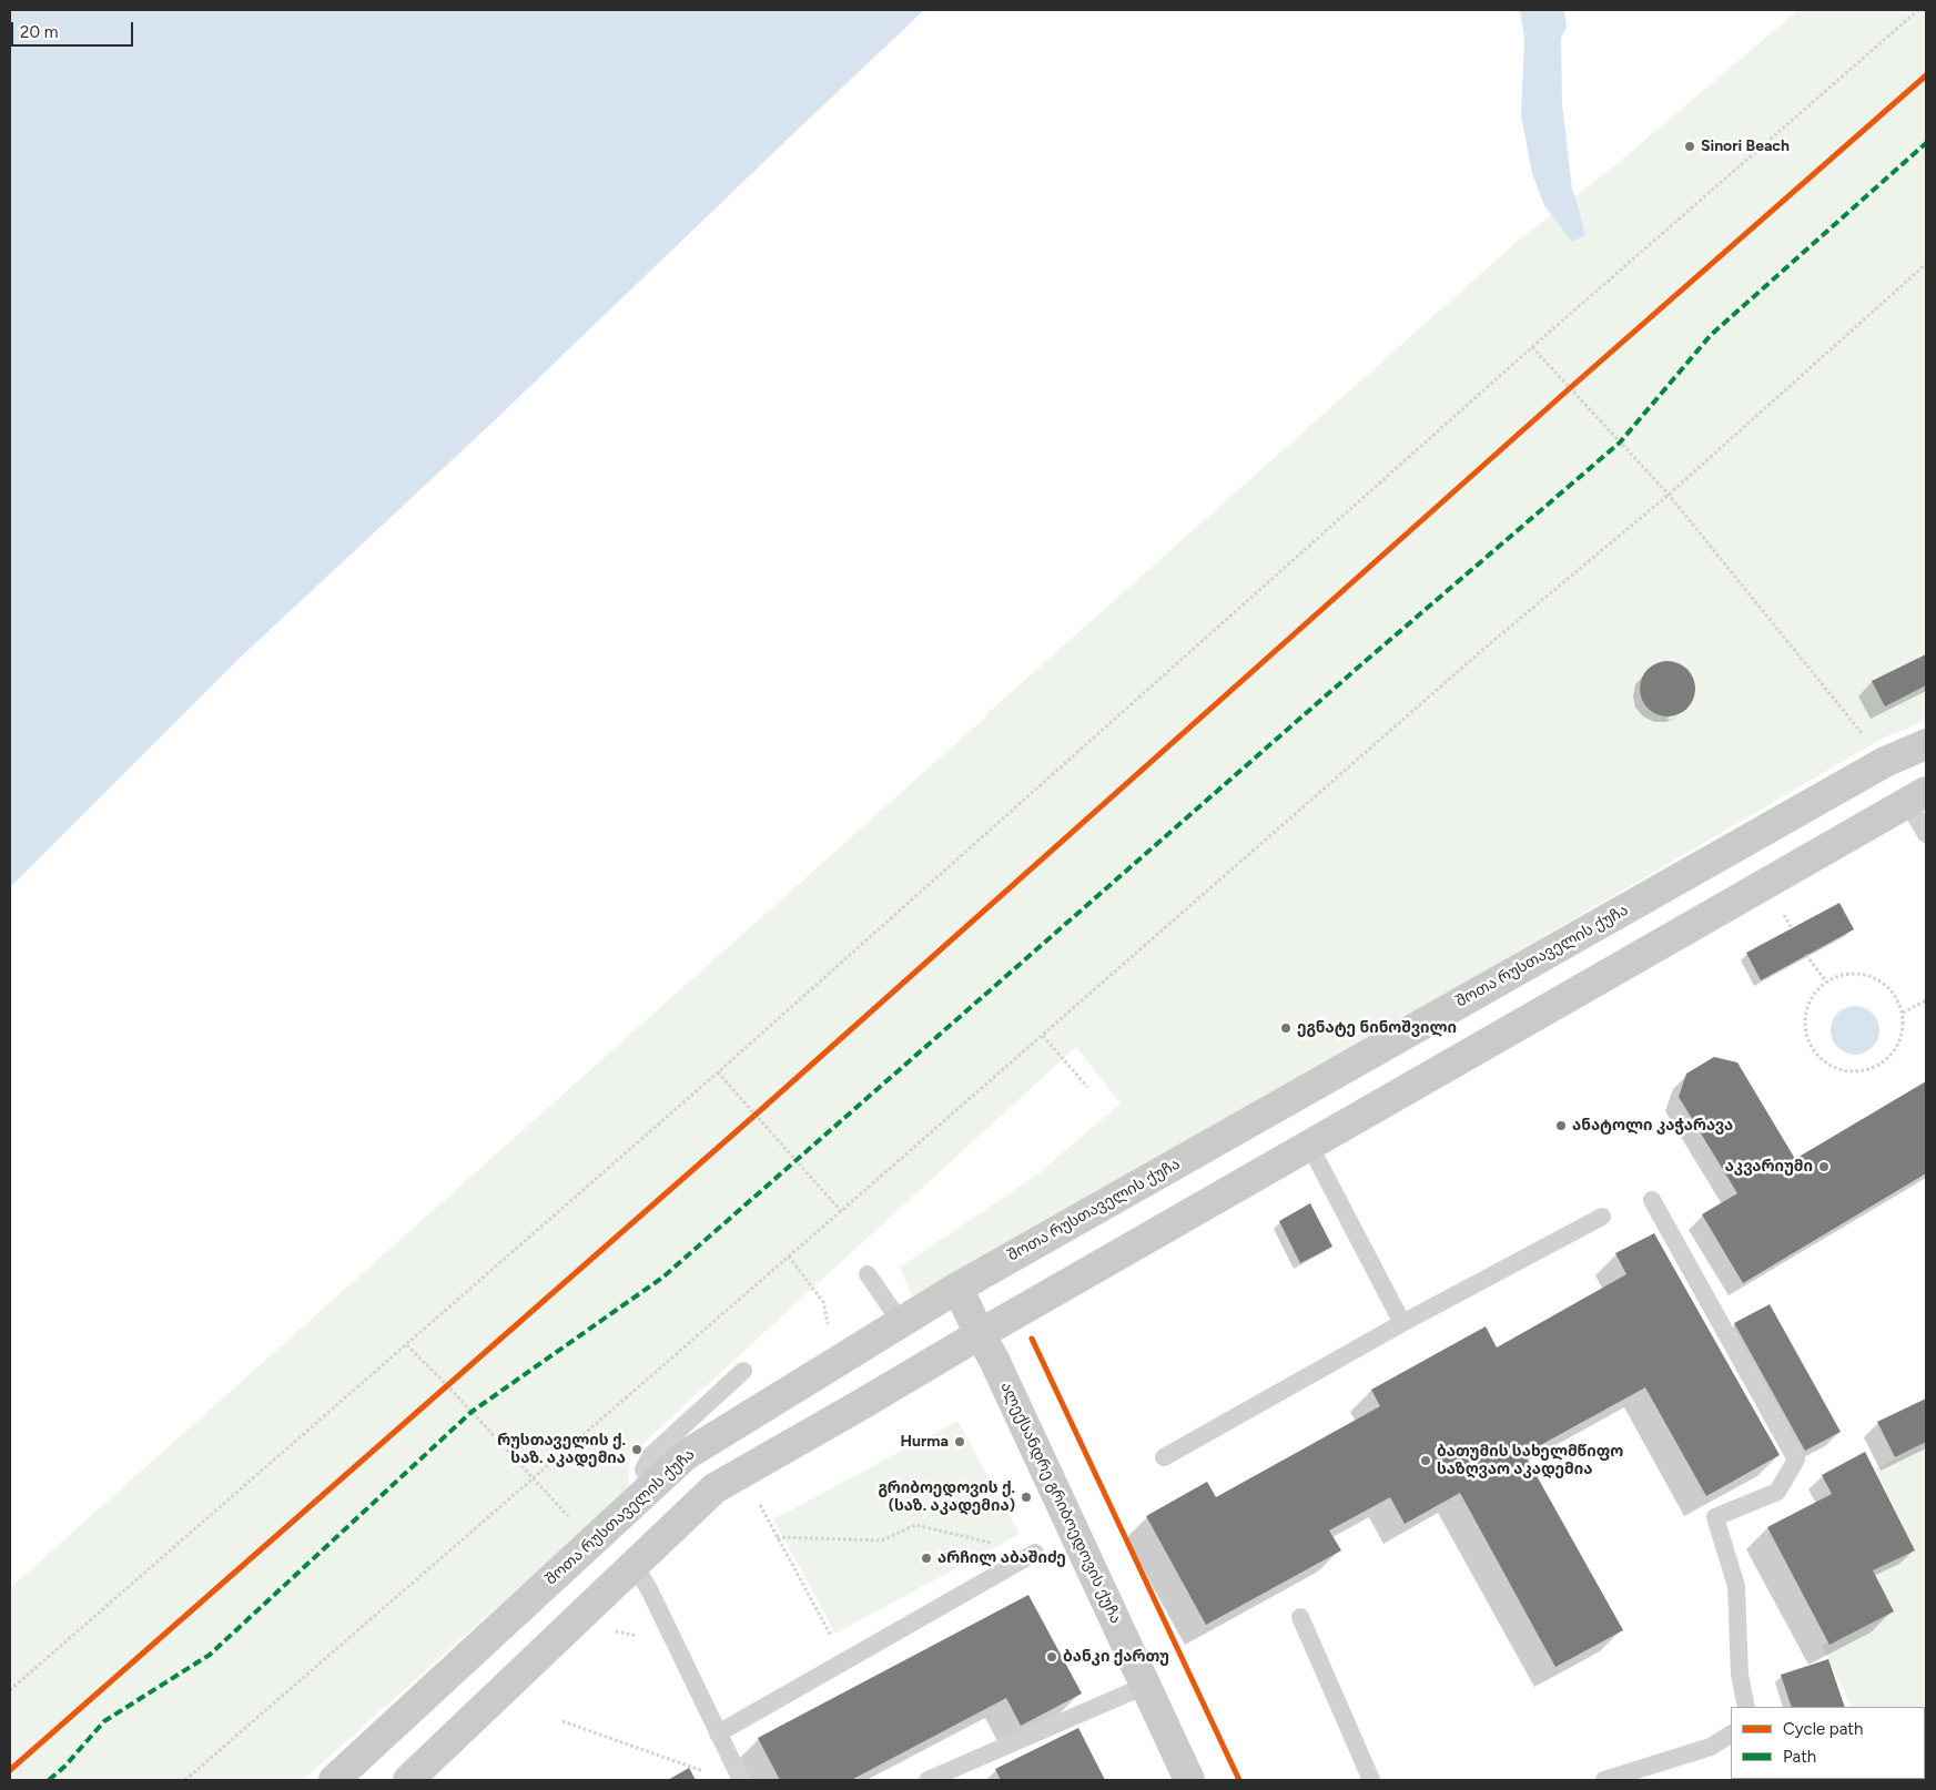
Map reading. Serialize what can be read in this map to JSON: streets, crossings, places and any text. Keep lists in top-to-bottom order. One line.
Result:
{"streets":{"main road":["შოთა რუსთაველის ქუჩა","ალექსანდრე გრიბოედოვის ქუჩა"]},"crossings":[["შოთა რუსთაველის ქუჩა","ალექსანდრე გრიბოედოვის ქუჩა"]],"places":["Sinori Beach","ეგნატე ნინოშვილი","ანატოლი კაჭარავა","აკვარიუმი","Hurma","რუსთაველის ქ. საზ. აკადემია","ბათუმის სახელმწიფო საზღვაო აკადემია","გრიბოედოვის ქ. (საზ. აკადემია)","არჩილ აბაშიძე","ბანკი ქართუ"],"legend":["Cycle path","Path"],"scale_bar":"20 m"}
